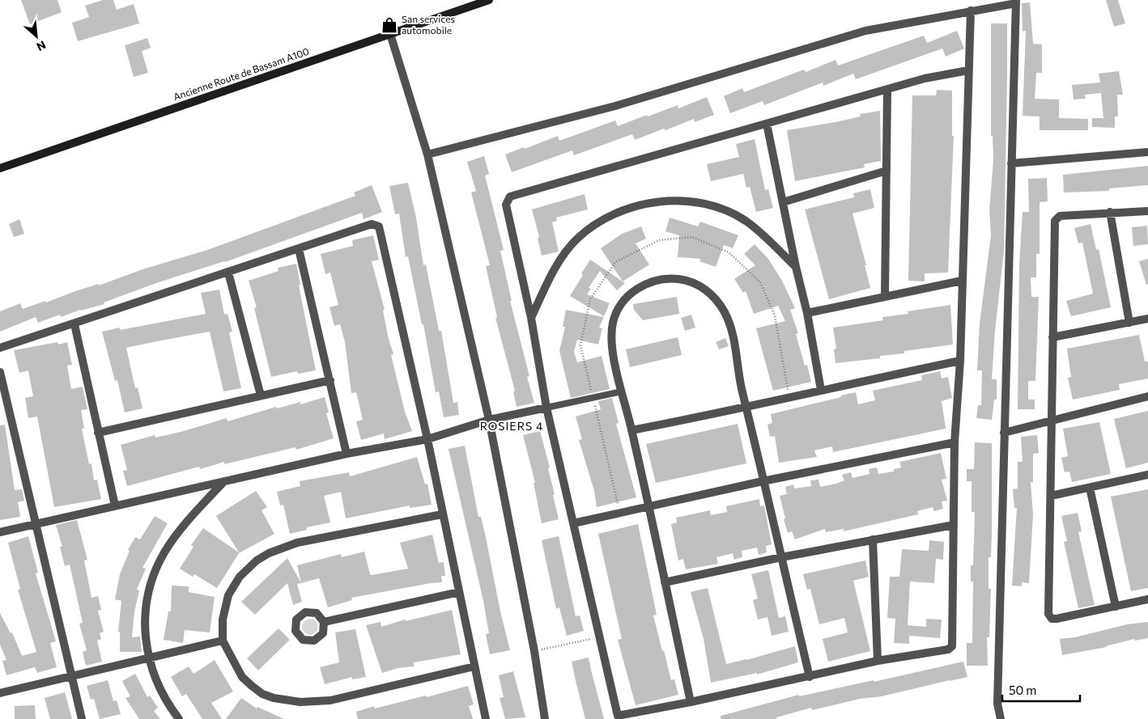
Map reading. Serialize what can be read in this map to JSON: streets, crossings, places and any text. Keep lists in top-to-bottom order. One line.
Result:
{"streets":{"main road":["Ancienne Route de Bassam A100"]},"districts":["ROSIERS 4"],"places":{"shop":["San services automobile"]},"scale_bar":"50 m","north":"bottom right"}
